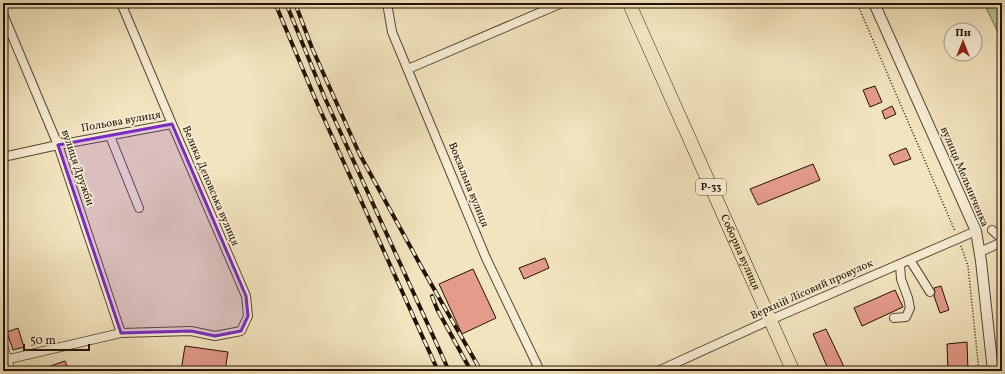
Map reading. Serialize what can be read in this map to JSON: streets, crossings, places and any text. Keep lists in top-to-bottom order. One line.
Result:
{"streets":{"main road":["Р-33","Соборна вулиця"],"street":["Польова вулиця","вулиця Дружби","вулиця Мельниченка","Вокзальна вулиця","Велика Деповська вулиця","Верхній Лісовий провулок"]},"crossings":[["Польова вулиця","вулиця Дружби"],["Польова вулиця","Велика Деповська вулиця"],["вулиця Дружби","Велика Деповська вулиця"],["вулиця Мельниченка","Верхній Лісовий провулок"],["Соборна вулиця","Верхній Лісовий провулок"]],"scale_bar":"50 m","north":"top"}
